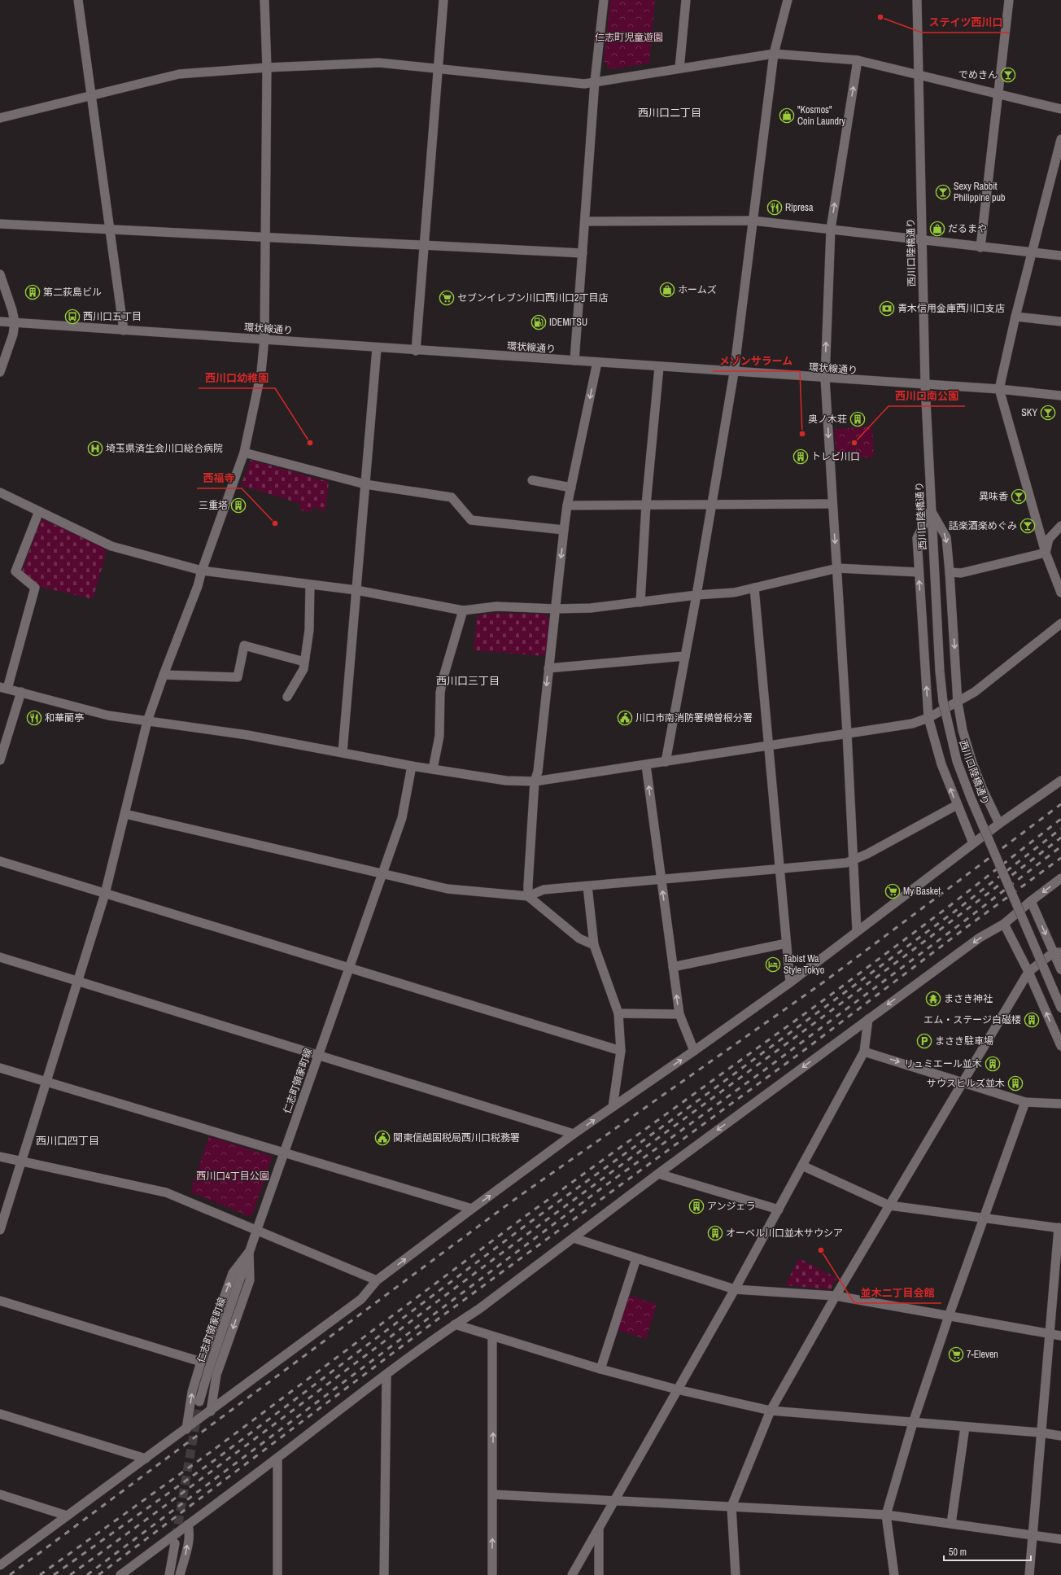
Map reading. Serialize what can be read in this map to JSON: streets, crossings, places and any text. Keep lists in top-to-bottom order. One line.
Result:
{"streets":{"street":["西川口陸橋通り","環状線通り","仁志町領家町線"]},"crossings":[["西川口陸橋通り","環状線通り"]],"districts":["西川口二丁目","西川口三丁目","西川口四丁目"],"parks":["仁志町児童遊園","西川口4丁目公園"],"places":{"other":["ステイツ西川口","メゾンサラーム","西川口幼稚園","西川口南公園","西福寺","並木二丁目会館"],"bar":["でめきん","Sexy Rabbit Philippine pub","SKY","異味香","話楽酒楽めぐみ"],"shop":["\"Kosmos\" Coin Laundry","だるまや","ホームズ"],"restaurant":["Ripresa","和華蘭亭"],"building":["第二荻島ビル","奥ノ木荘","トレビ川口","三重塔","エム・ステージ白磁楼","リュミエール並木","サウスヒルズ並木","アンジェラ","オーベル川口並木サウシア"],"supermarket":["セブンイレブン川口西川口2丁目店","My Basket","7-Eleven"],"bank":["青木信用金庫西川口支店"],"bus stop":["西川口五丁目"],"fuel station":["IDEMITSU"],"hospital":["埼玉県済生会川口総合病院"],"public building":["川口市南消防署横曽根分署","関東信越国税局西川口税務署"],"hotel":["Tabist Wa Style Tokyo"],"temple":["まさき神社"],"parking":["まさき駐車場"]},"scale_bar":"50 m"}
